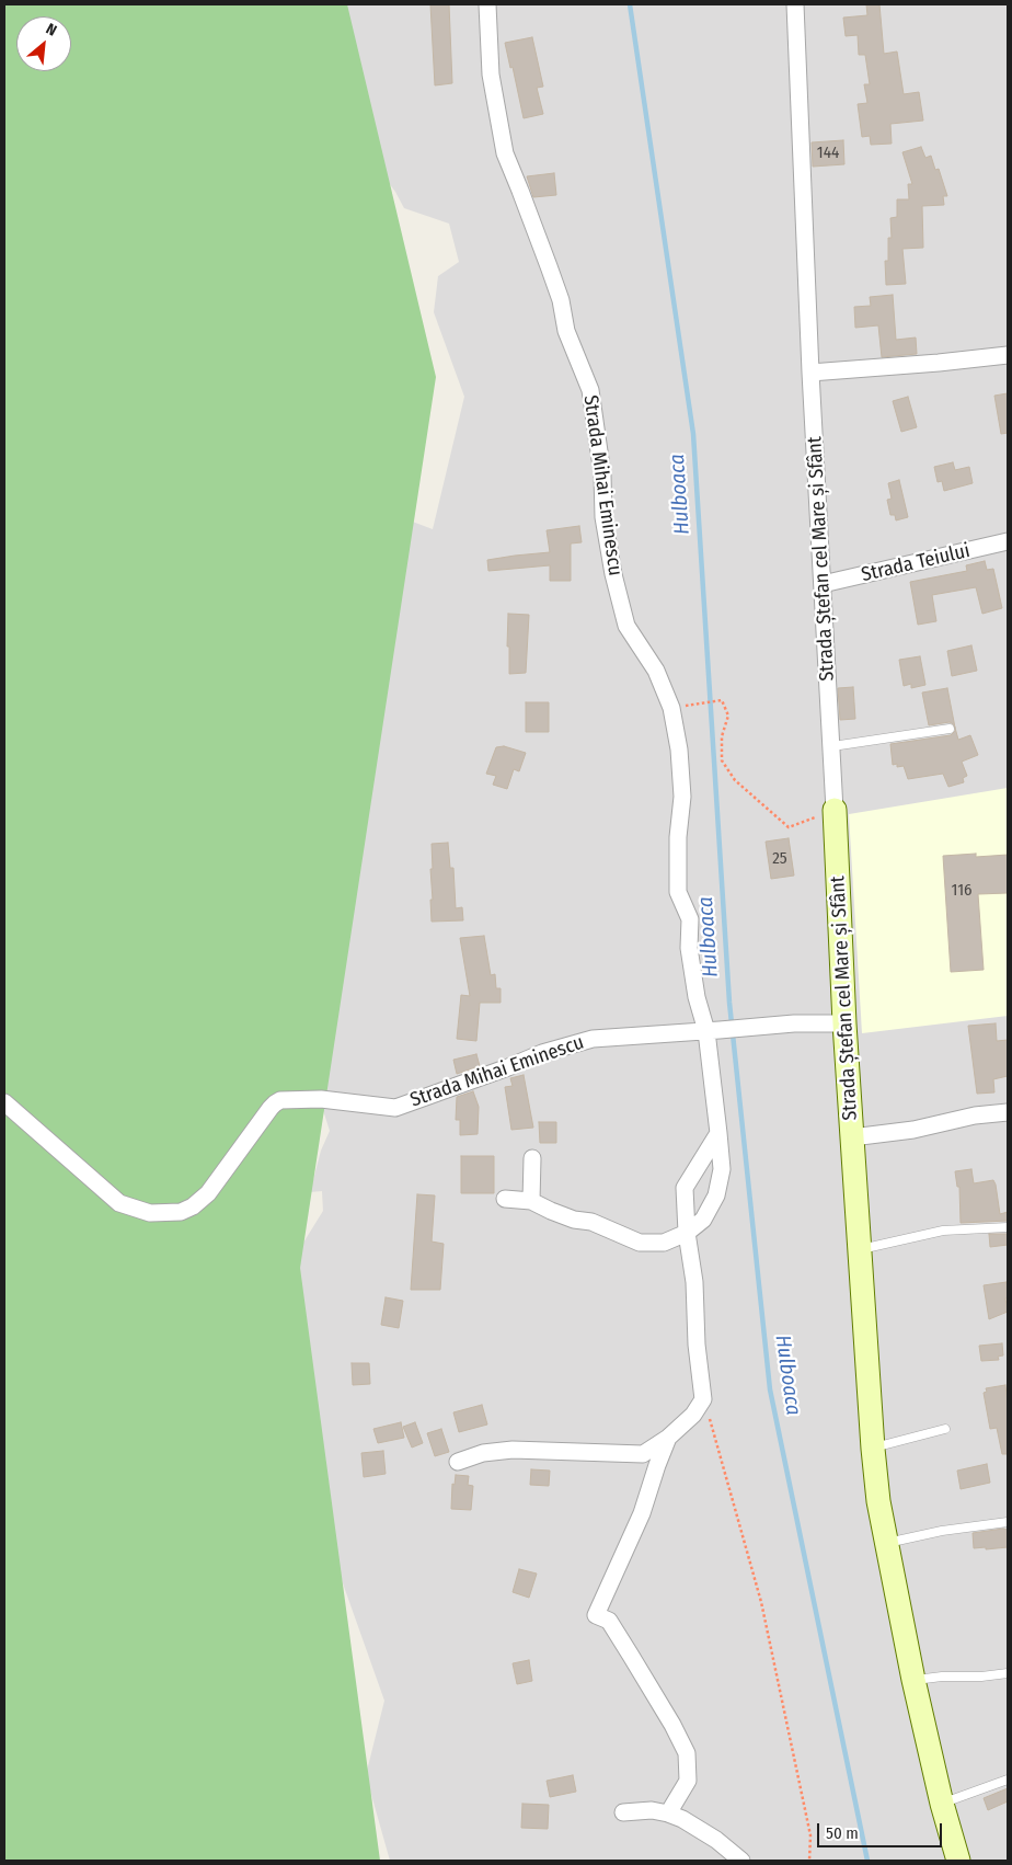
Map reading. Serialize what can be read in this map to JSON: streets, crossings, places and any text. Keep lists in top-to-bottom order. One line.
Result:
{"streets":{"street":["Strada Mihai Eminescu","Strada Ștefan cel Mare și Sfânt","Strada Teiului"]},"crossings":[["Strada Mihai Eminescu","Strada Ștefan cel Mare și Sfânt"],["Strada Ștefan cel Mare și Sfânt","Strada Teiului"]],"water":["Hulboaca"],"house_numbers":["144","25","116"],"scale_bar":"50 m","north":"top right"}
